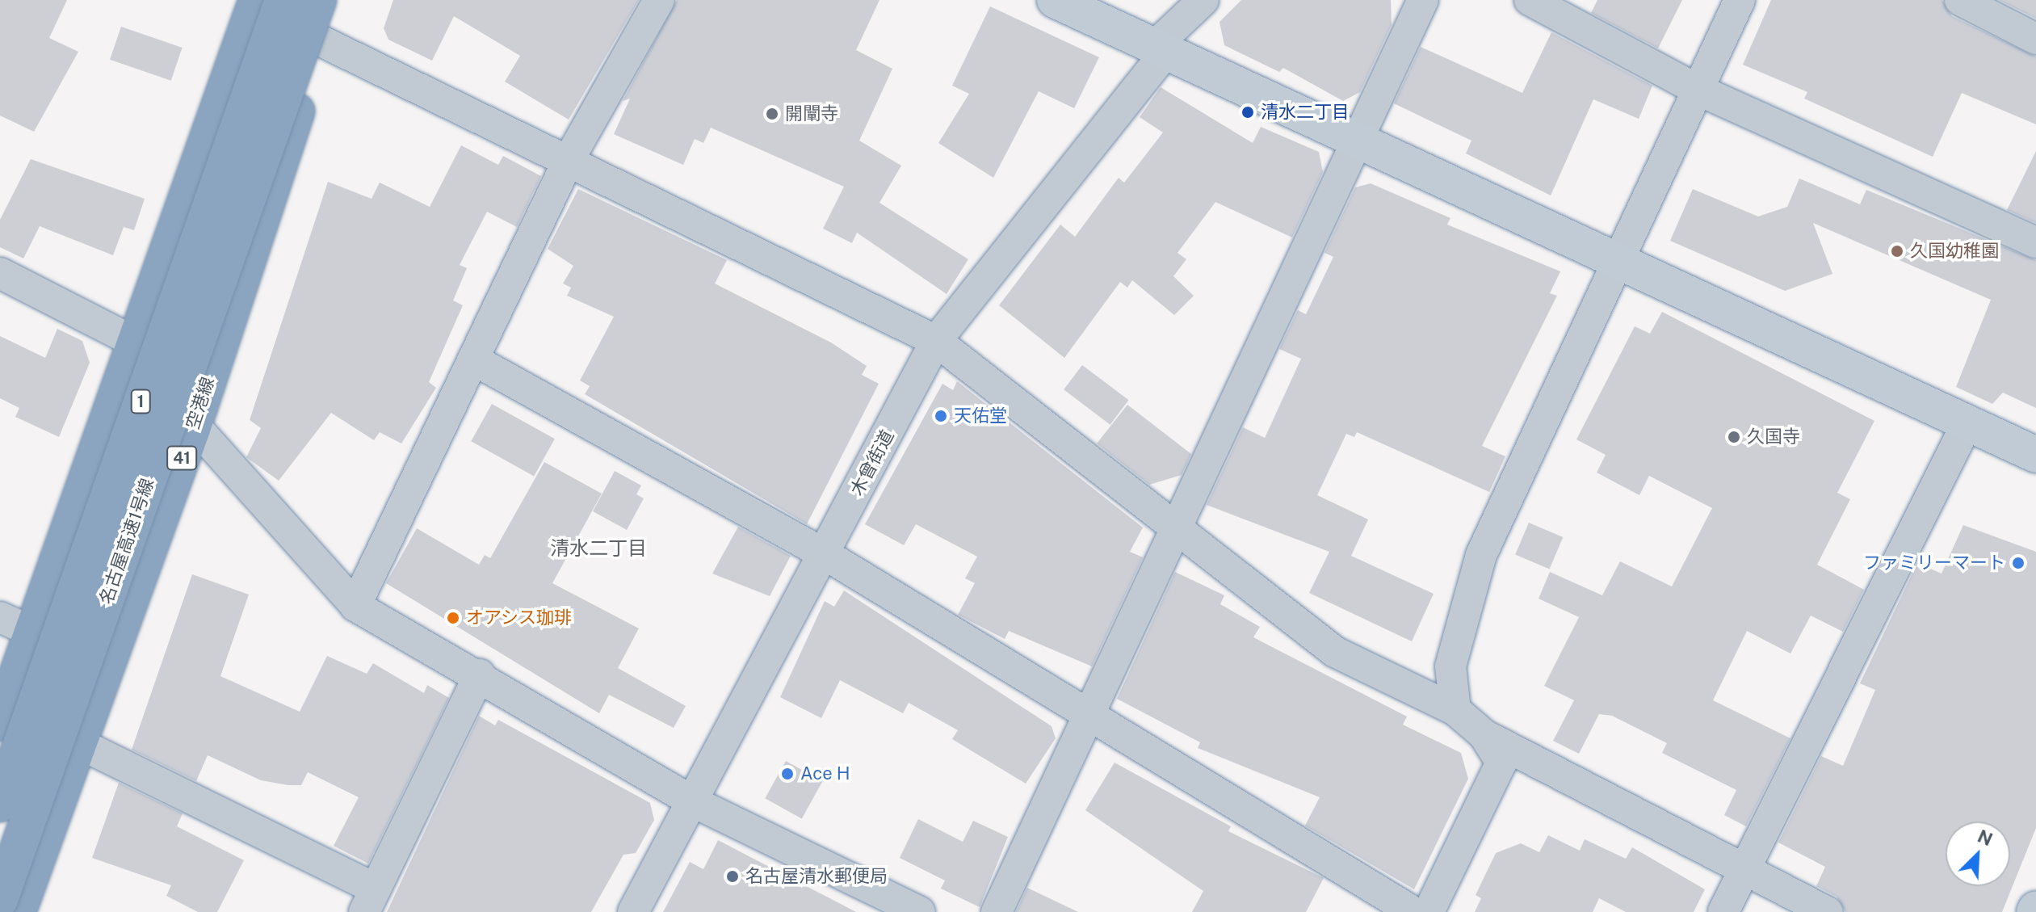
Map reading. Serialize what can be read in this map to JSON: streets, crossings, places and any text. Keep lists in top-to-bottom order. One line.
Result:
{"streets":{"highway":["1","空港線","41","名古屋高速1号線"],"street":["木曾街道"]},"districts":["清水二丁目"],"places":["清水二丁目","開闡寺","久国幼稚園","天佑堂","久国寺","ファミリーマート","オアシス珈琲","Ace H","名古屋清水郵便局"],"north":"top right"}
